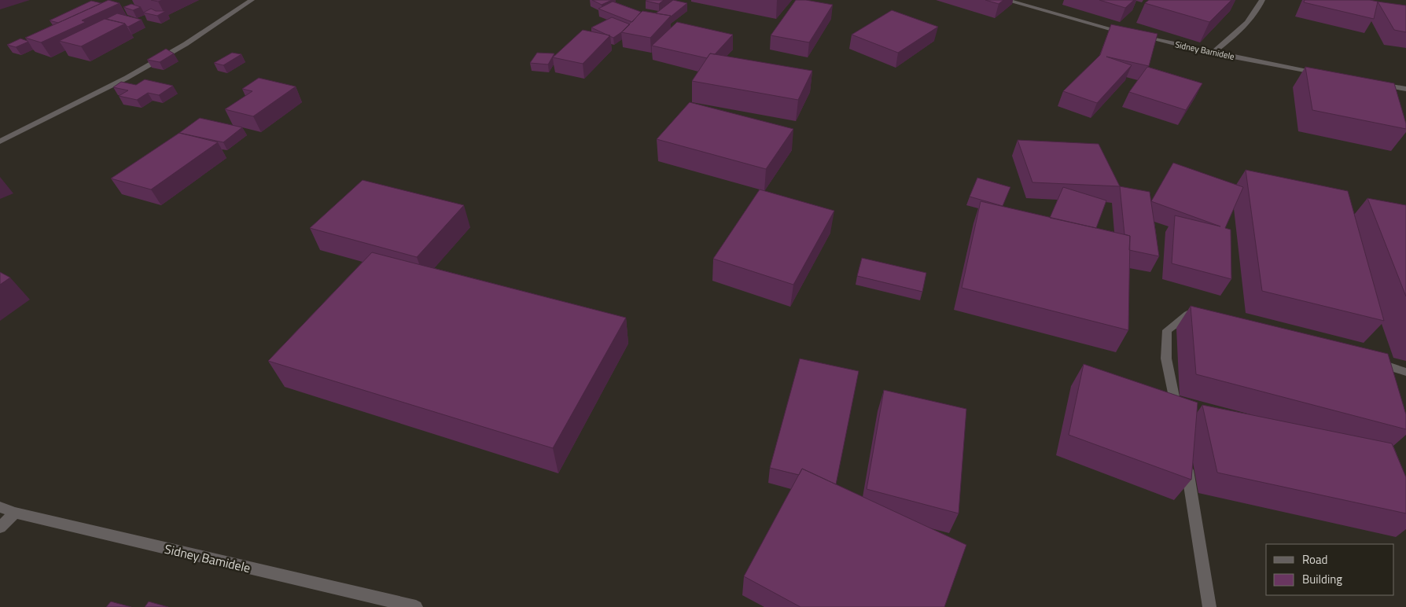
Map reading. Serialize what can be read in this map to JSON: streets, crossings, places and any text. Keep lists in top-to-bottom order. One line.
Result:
{"streets":{"street":["Sidney Bamidele"]},"legend":["Road","Building"]}
